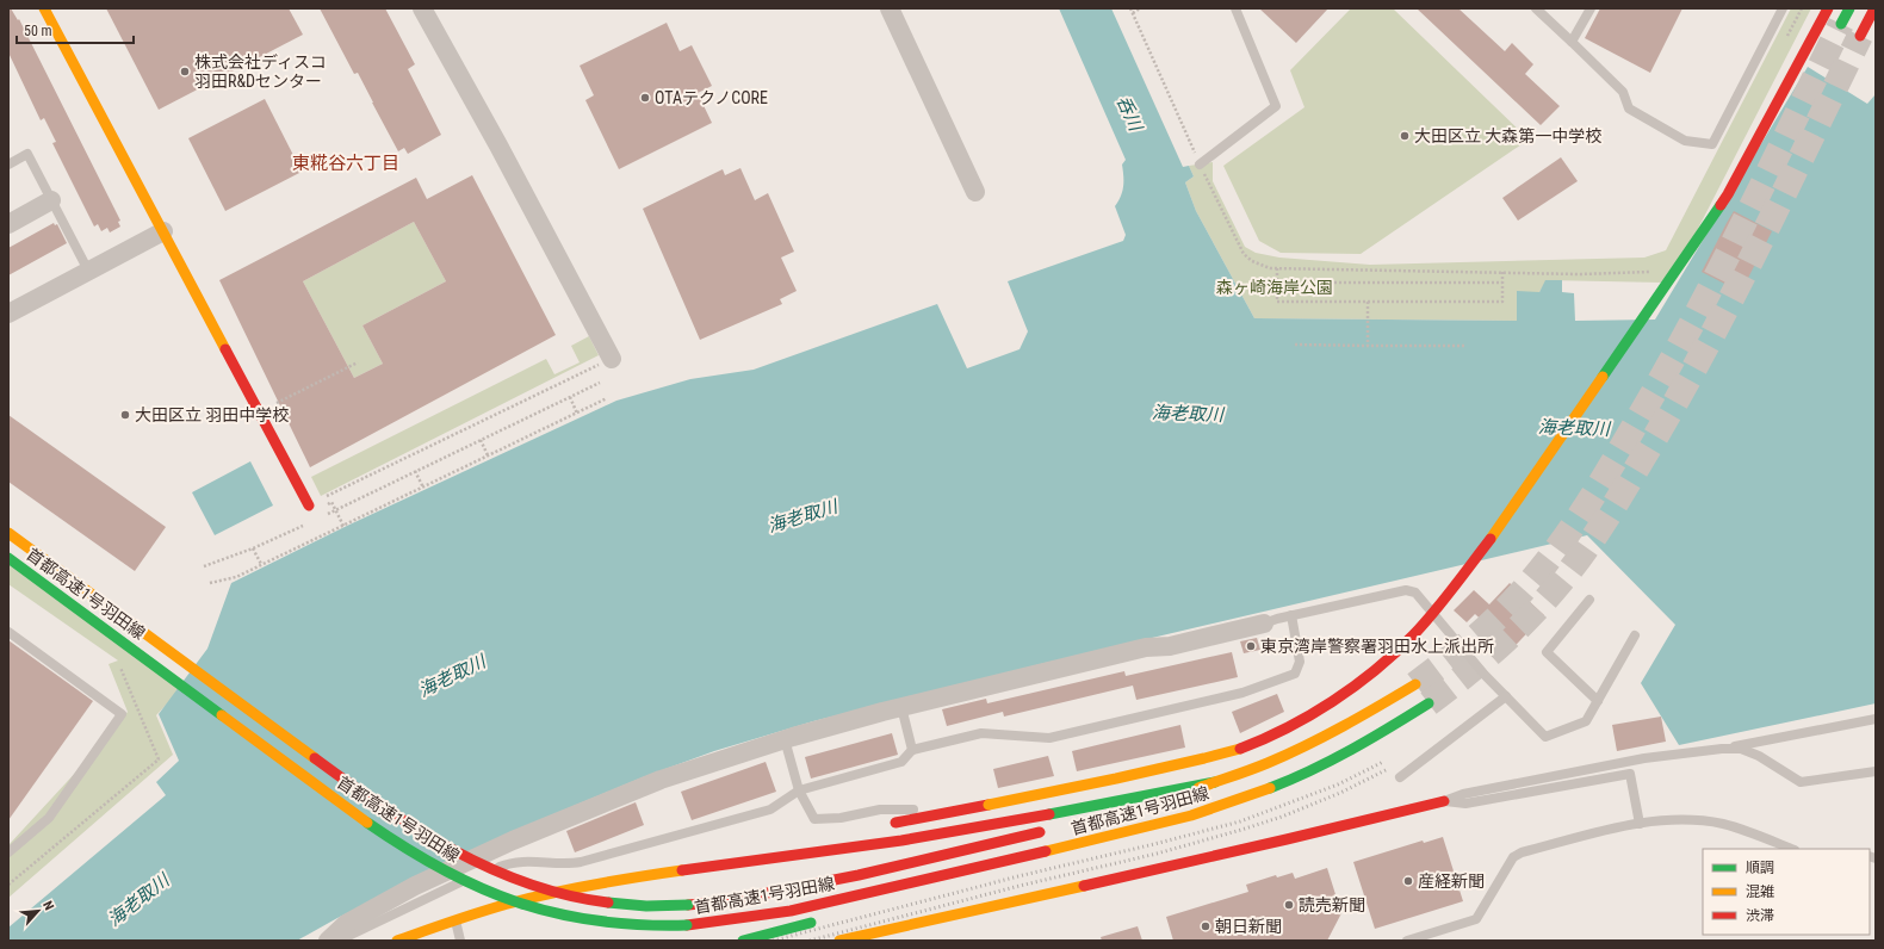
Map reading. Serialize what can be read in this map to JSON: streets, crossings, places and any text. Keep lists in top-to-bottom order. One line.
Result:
{"streets":{"main road":["首都高速1号羽田線"]},"districts":["東糀谷六丁目"],"water":["呑川","海老取川"],"parks":["森ヶ崎海岸公園"],"places":["株式会社ディスコ 羽田R&Dセンター","OTAテクノCORE","大田区立 大森第一中学校","大田区立 羽田中学校","東京湾岸警察署羽田水上派出所","産経新聞","読売新聞","朝日新聞"],"legend":["順調","混雑","渋滞"],"scale_bar":"50 m","north":"top right"}
